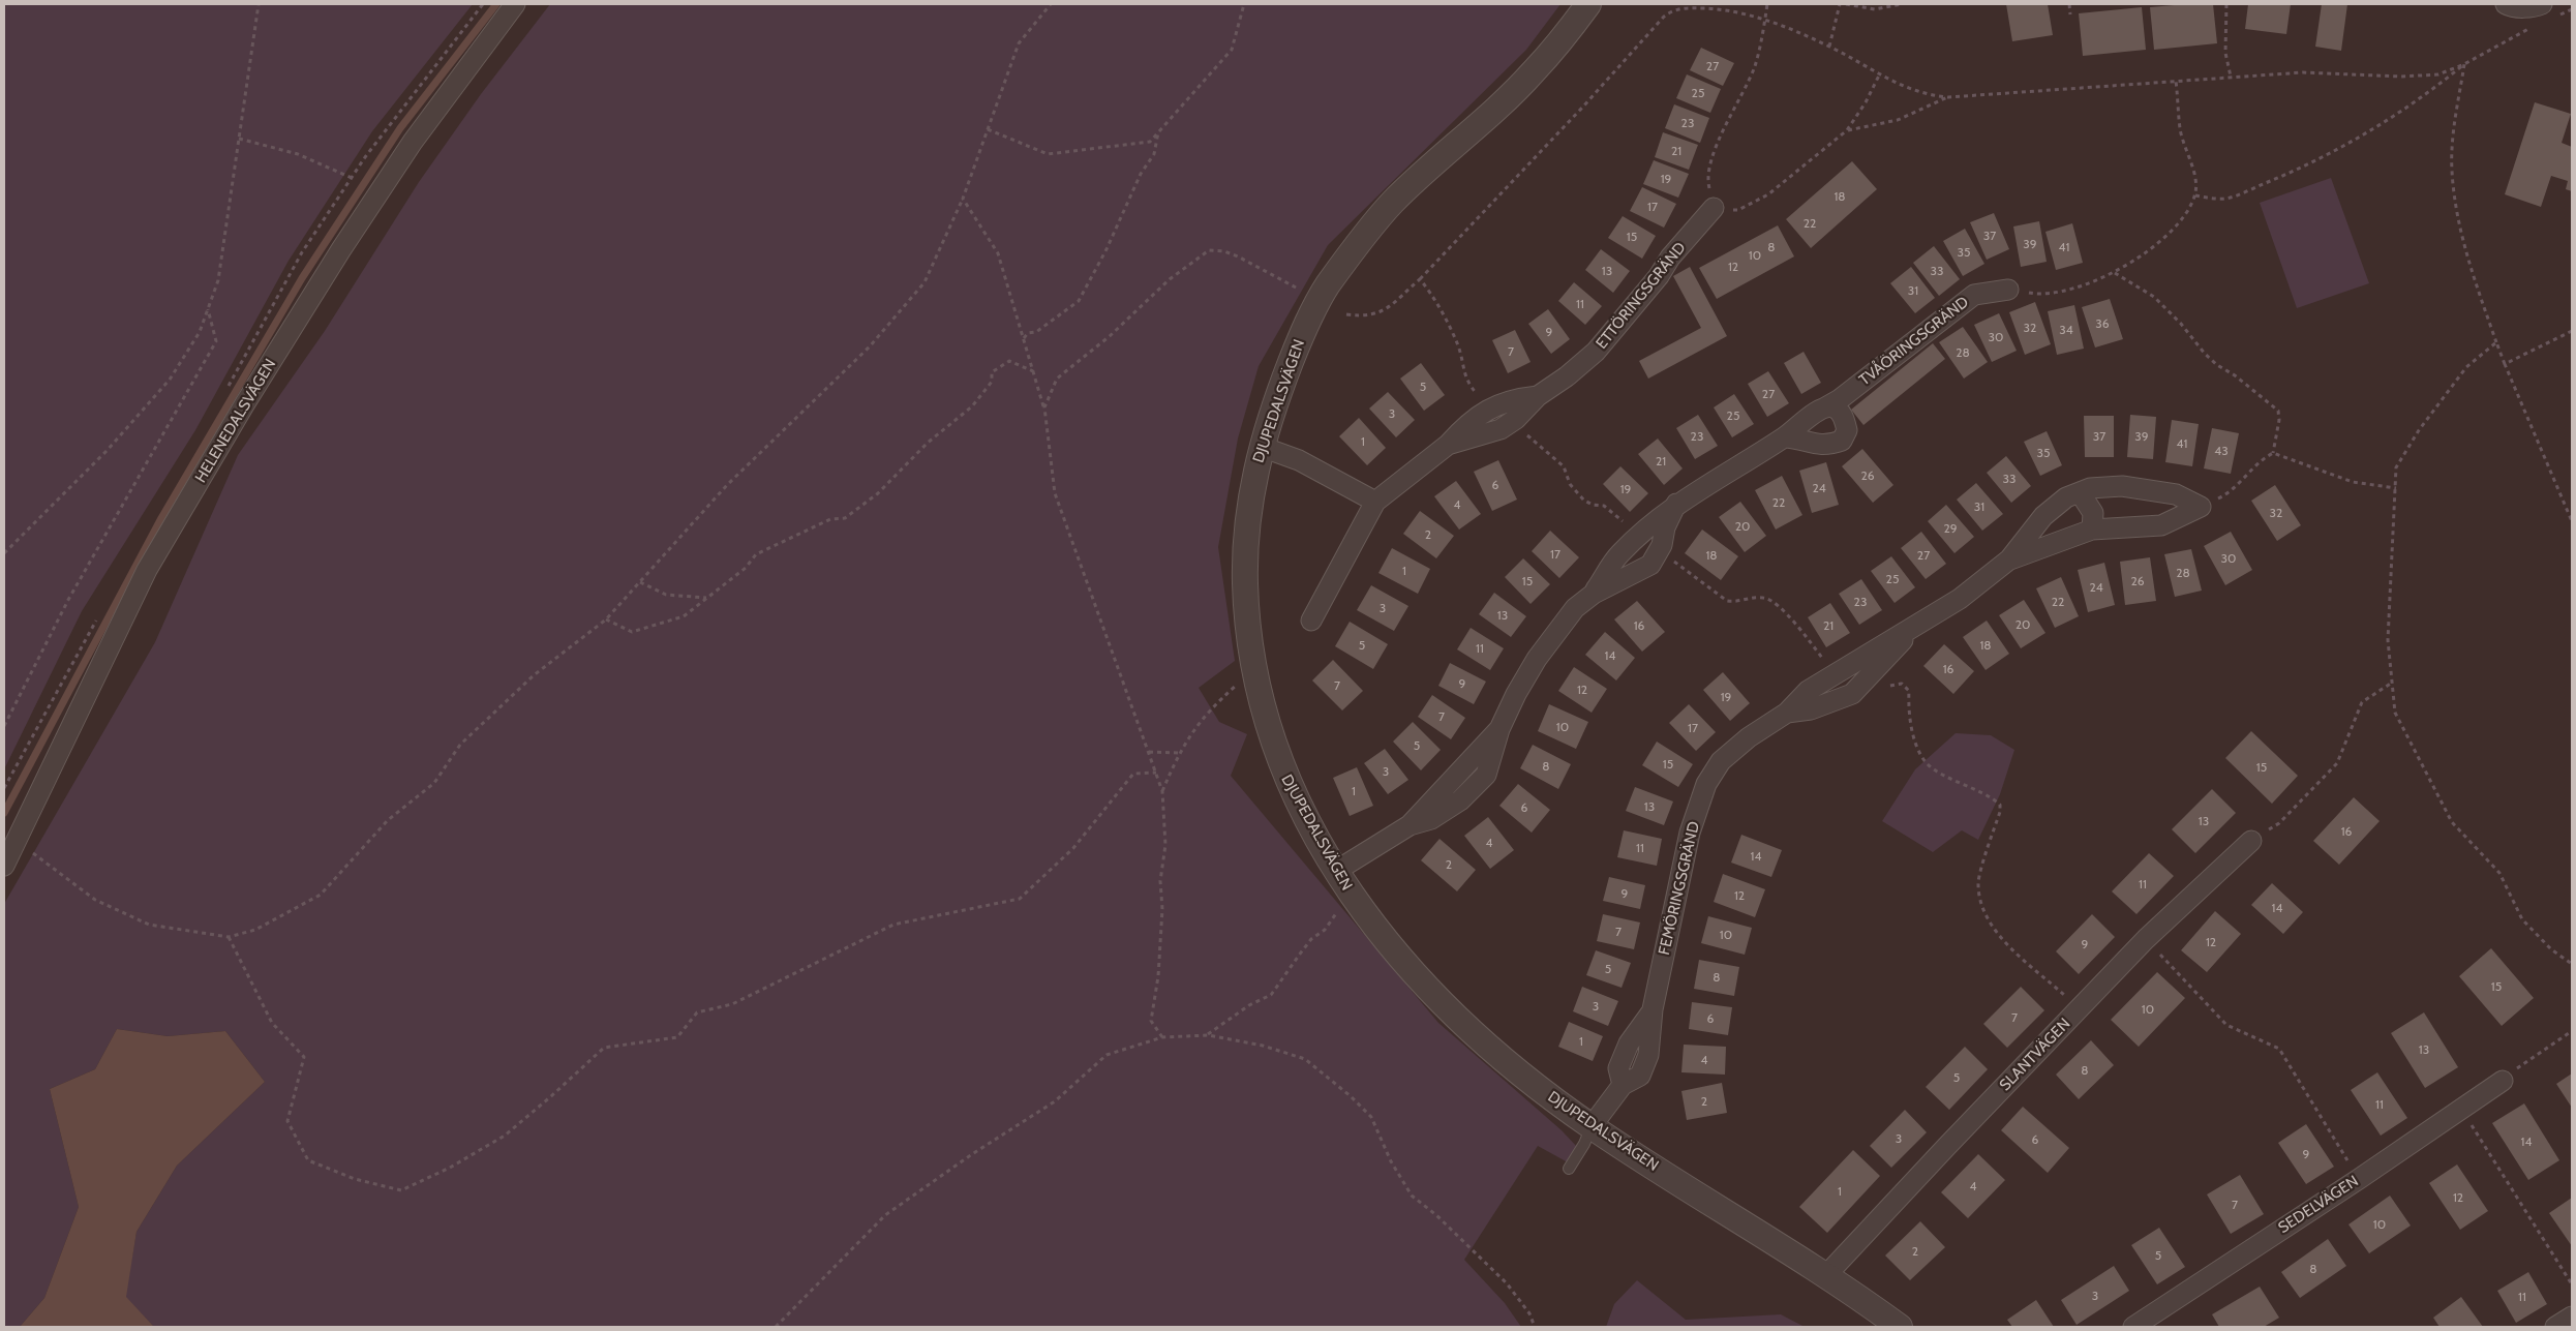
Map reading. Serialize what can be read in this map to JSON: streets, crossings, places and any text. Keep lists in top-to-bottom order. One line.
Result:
{"streets":{"street":["ETTÖRINGSGRÄND","TVÅÖRINGSGRÄND","DJUPEDALSVÄGEN","HELENEDALSVÄGEN","FEMÖRINGSGRÄND","SLANTVÄGEN","SEDELVÄGEN"]},"crossings":[["TVÅÖRINGSGRÄND","DJUPEDALSVÄGEN"],["DJUPEDALSVÄGEN","FEMÖRINGSGRÄND"],["DJUPEDALSVÄGEN","SLANTVÄGEN"]],"house_numbers":["27","25","23","21","19","18","17","22","37","15","39","8","41","35","10","12","13","33","31","11","36","32","34","9","30","7","28","5","27","3","25","23","37","39","1","41","43","35","21","26","33","6","24","19","22","4","31","32","20","29","2","17","18","27","30","1","28","25","15","26","24","23","22","3","13","20","16","21","5","18","11","14","16","9","7","12","19","7","10","17","5","15","8","15","3","1","13","6","13","16","4","11","14","2","11","9","12","14","7","10","12","9","5","8","15","3","10","7","6","1","13","4","8","5","2","11","3","6","14","9","4","1","12","7","10","2","5","8","3","11"]}
